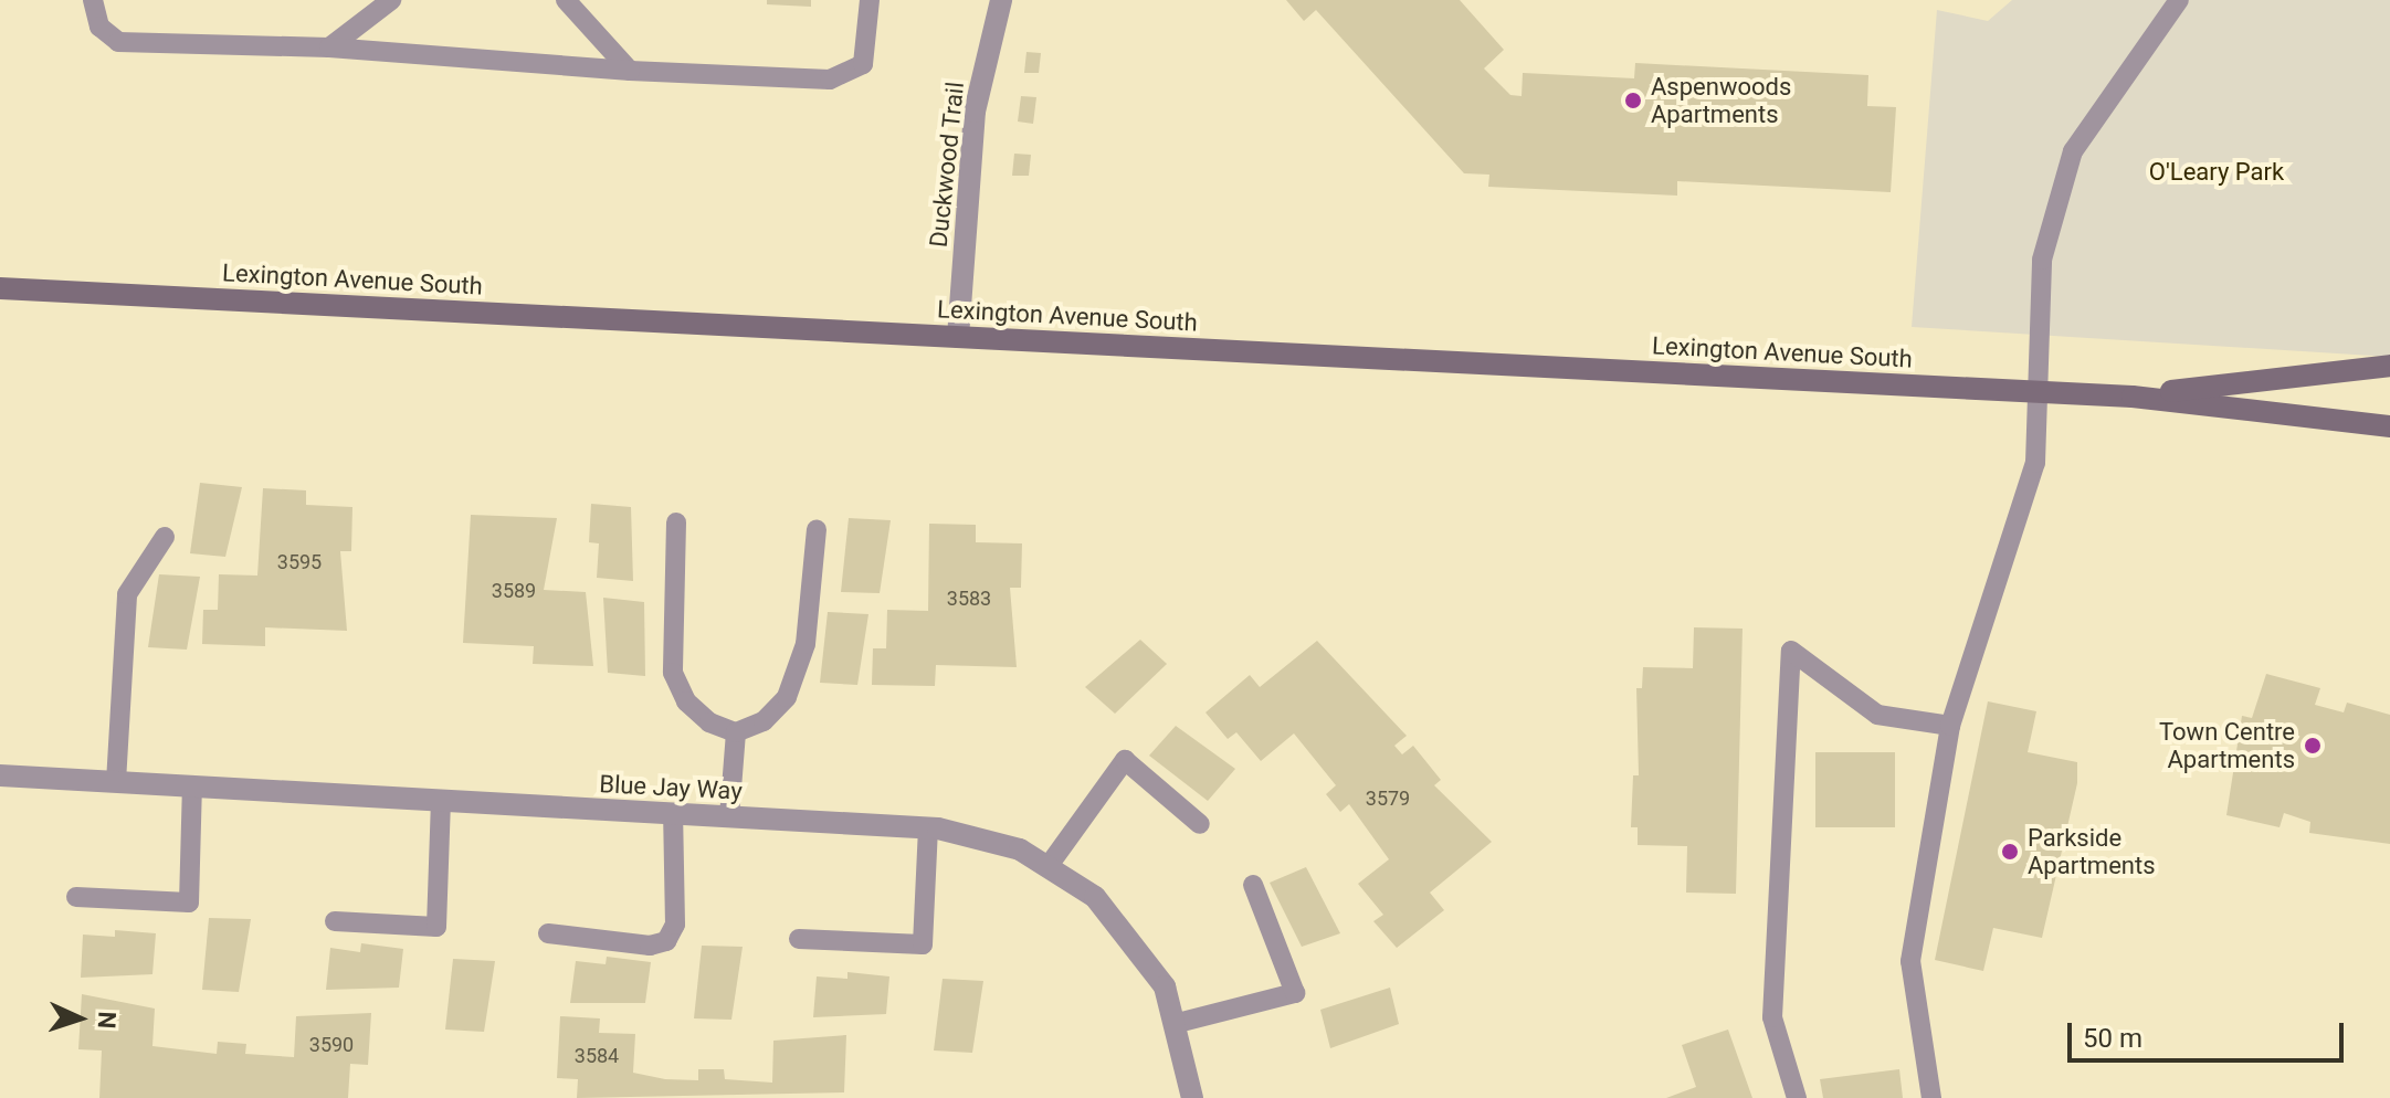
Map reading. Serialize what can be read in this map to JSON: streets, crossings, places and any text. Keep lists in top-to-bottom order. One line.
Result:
{"streets":{"street":["Duckwood Trail","Lexington Avenue South","Blue Jay Way"]},"crossings":[["Duckwood Trail","Lexington Avenue South"]],"parks":["O'Leary Park"],"places":["Aspenwoods Apartments","Town Centre Apartments","Parkside Apartments"],"house_numbers":["3595","3589","3583","3579","3590","3584"],"scale_bar":"50 m","north":"right"}
